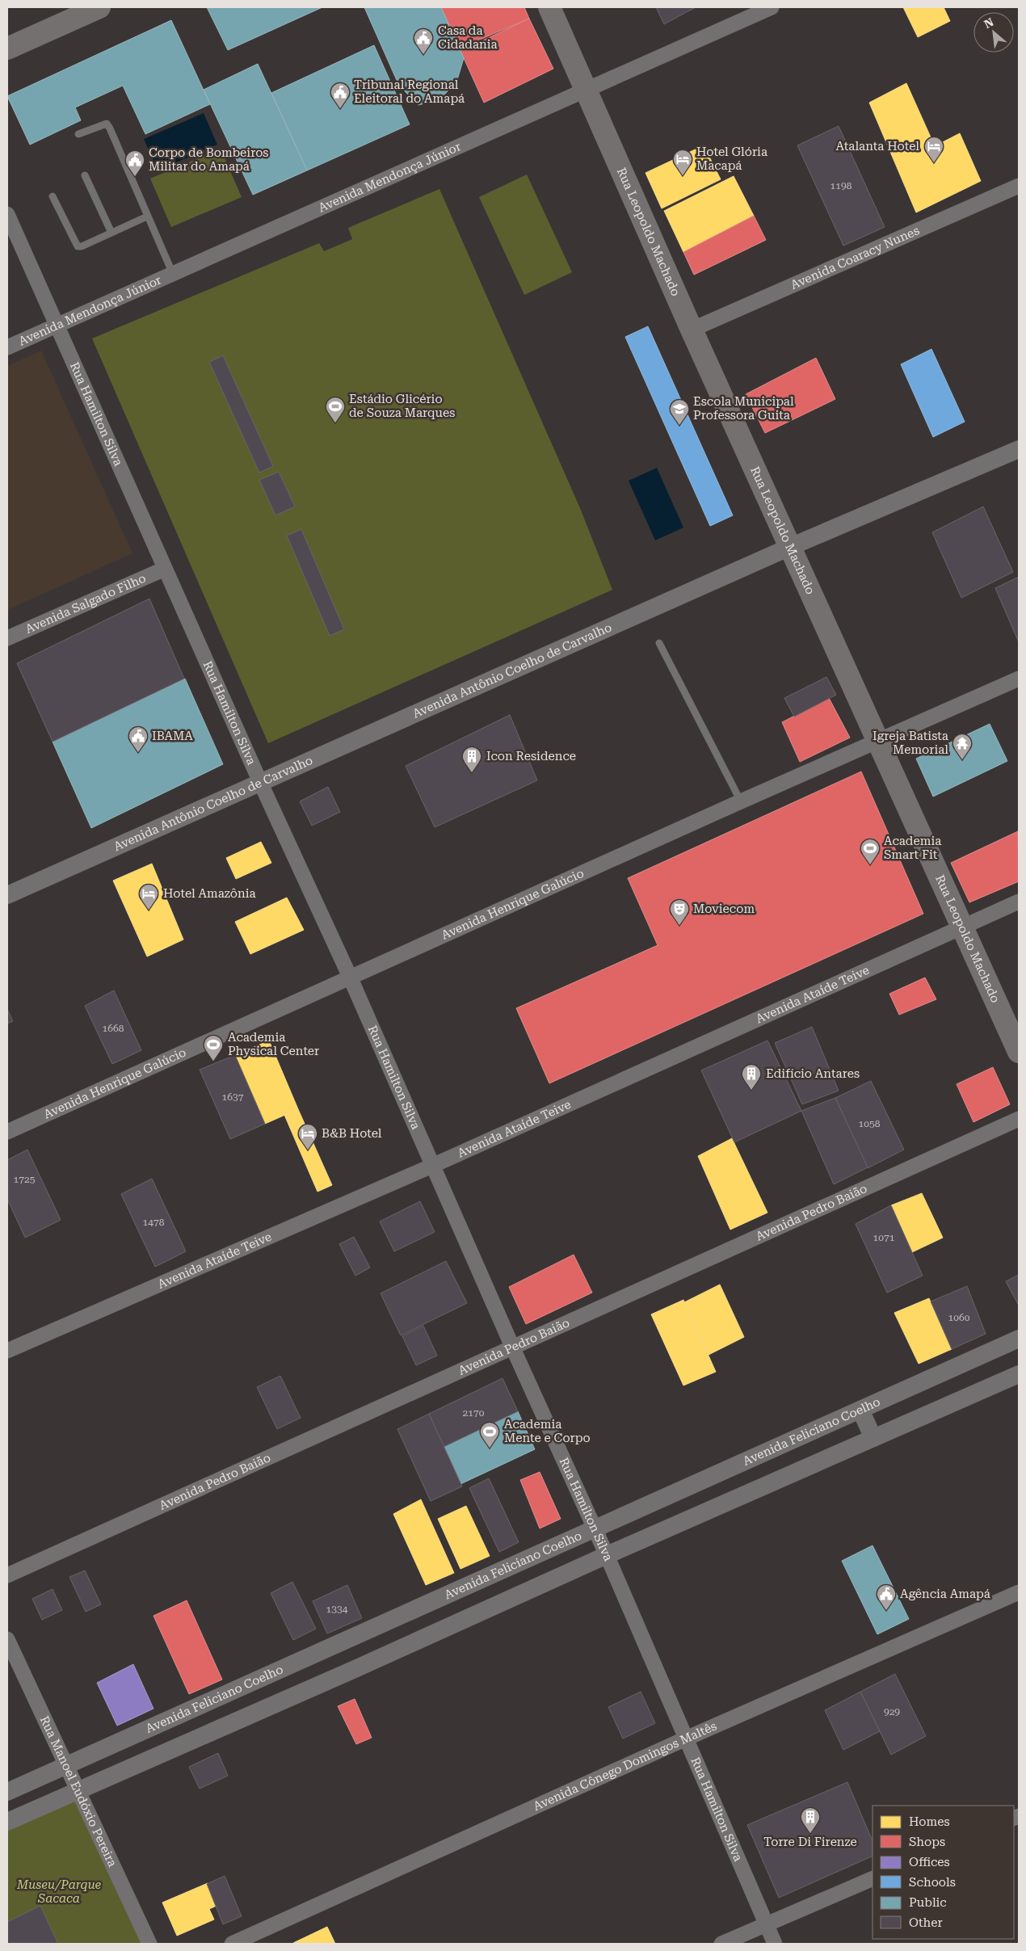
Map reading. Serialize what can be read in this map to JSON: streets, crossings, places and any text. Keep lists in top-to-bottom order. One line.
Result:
{"streets":{"main road":["Rua Leopoldo Machado"],"street":["Avenida Mendonça Júnior","Avenida Coaracy Nunes","Rua Hamilton Silva","Avenida Salgado Filho","Avenida Antônio Coelho de Carvalho","Avenida Henrique Galúcio","Avenida Ataíde Teive","Avenida Pedro Baião","Avenida Feliciano Coelho","Avenida Cônego Domingos Maltês","Rua Manoel Eudóxio Pereira"]},"crossings":[["Avenida Mendonça Júnior","Rua Leopoldo Machado"],["Avenida Mendonça Júnior","Rua Hamilton Silva"],["Rua Leopoldo Machado","Avenida Coaracy Nunes"],["Rua Leopoldo Machado","Avenida Antônio Coelho de Carvalho"],["Rua Leopoldo Machado","Avenida Henrique Galúcio"],["Rua Leopoldo Machado","Avenida Ataíde Teive"],["Rua Hamilton Silva","Avenida Salgado Filho"],["Rua Hamilton Silva","Avenida Antônio Coelho de Carvalho"],["Rua Hamilton Silva","Avenida Henrique Galúcio"],["Rua Hamilton Silva","Avenida Ataíde Teive"],["Rua Hamilton Silva","Avenida Pedro Baião"],["Rua Hamilton Silva","Avenida Feliciano Coelho"],["Rua Hamilton Silva","Avenida Cônego Domingos Maltês"],["Avenida Feliciano Coelho","Rua Manoel Eudóxio Pereira"]],"parks":["Museu/Parque Sacaca"],"places":{"public building":["Casa da Cidadania","Tribunal Regional Eleitoral do Amapá","Corpo de Bombeiros Militar do Amapá","IBAMA","Agência Amapá"],"hotel":["Atalanta Hotel","Hotel Glória Macapá","Hotel Amazônia","B&B Hotel"],"sports":["Estádio Glicério de Souza Marques","Academia Smart Fit","Academia Physical Center","Academia Mente e Corpo"],"school or university":["Escola Municipal Professora Guita"],"temple":["Igreja Batista Memorial"],"building":["Icon Residence","Edifício Antares","Torre Di Firenze"],"theatre":["Moviecom"]},"house_numbers":["1198","1668","1637","1058","1725","1478","1071","1060","2170","1334","929"],"legend":["Homes","Shops","Offices","Schools","Public","Other"],"north":"top left"}
